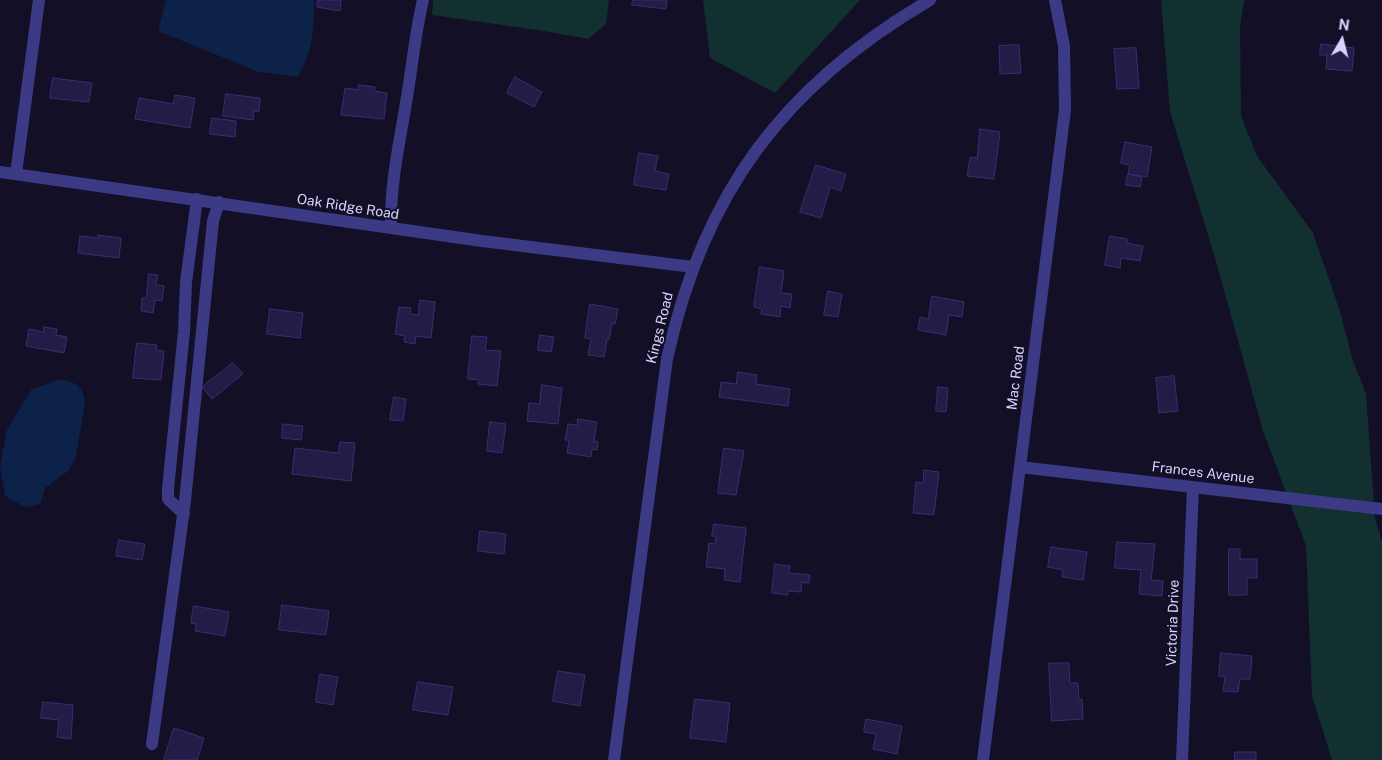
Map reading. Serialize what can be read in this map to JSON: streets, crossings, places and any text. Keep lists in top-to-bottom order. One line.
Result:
{"streets":{"street":["Oak Ridge Road","Kings Road","Mac Road","Frances Avenue","Victoria Drive"]},"crossings":[["Oak Ridge Road","Kings Road"],["Mac Road","Frances Avenue"],["Frances Avenue","Victoria Drive"]],"north":"top"}
